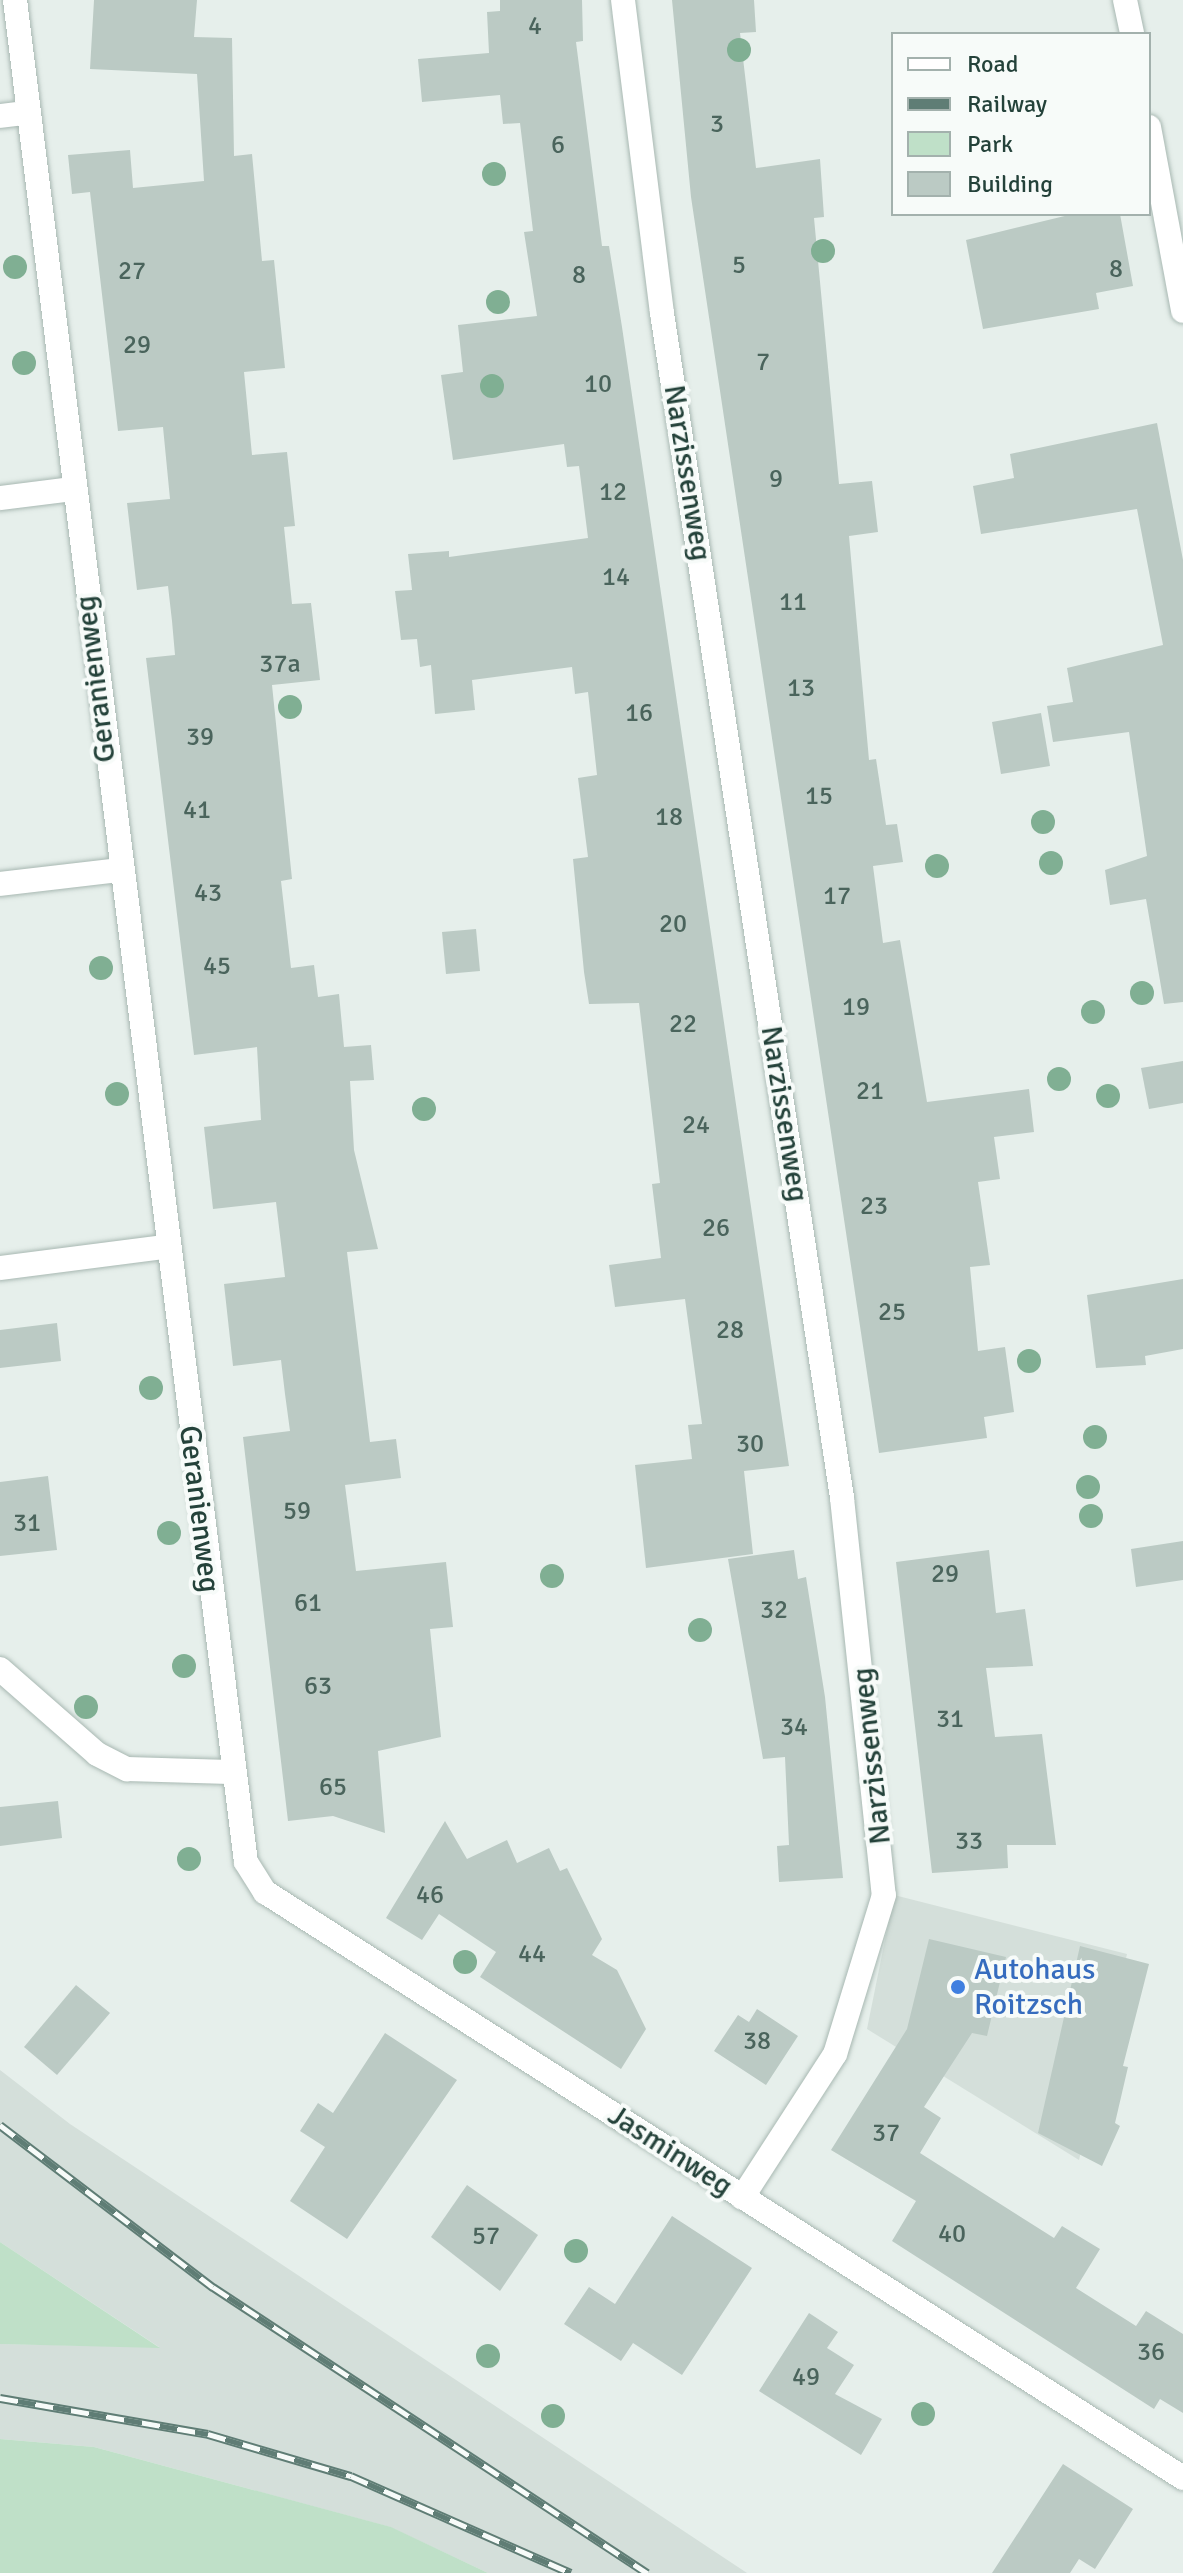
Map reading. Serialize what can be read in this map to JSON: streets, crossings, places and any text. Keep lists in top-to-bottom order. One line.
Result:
{"streets":{"street":["Narzissenweg","Geranienweg","Jasminweg"]},"crossings":[["Narzissenweg","Jasminweg"],["Geranienweg","Jasminweg"]],"places":["Autohaus Roitzsch"],"house_numbers":["4","3","6","5","8","27","8","29","7","10","9","12","14","11","37a","13","16","39","15","41","18","43","17","20","45","19","22","21","24","23","26","25","28","30","59","31","29","61","32","63","31","34","65","33","46","44","38","37","40","57","36","49"],"legend":["Road","Railway","Park","Building"]}
